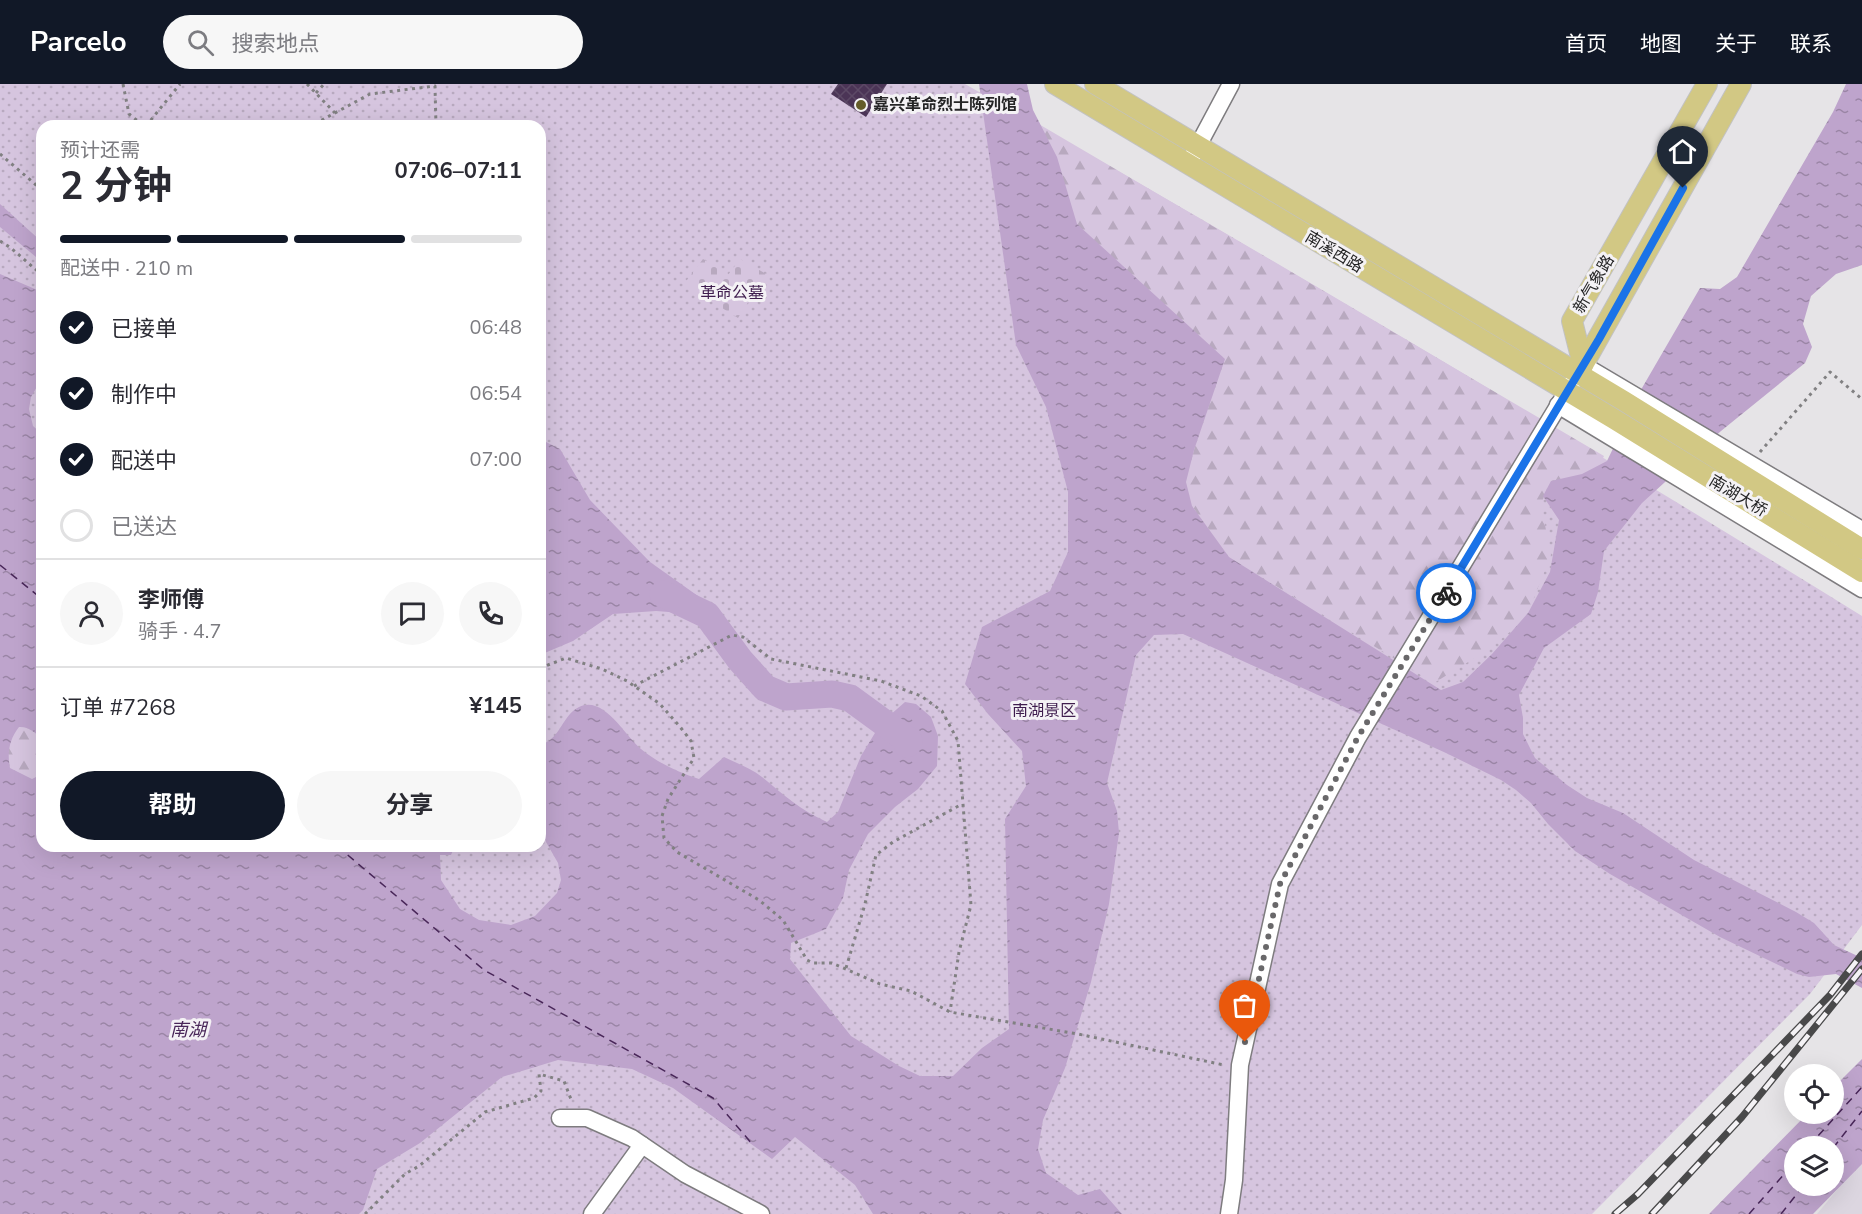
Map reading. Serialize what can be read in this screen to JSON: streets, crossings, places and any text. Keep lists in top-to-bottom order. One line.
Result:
{"streets":{"main road":["南溪西路","新气象路","南湖大桥"]},"crossings":[["南溪西路","新气象路"],["南溪西路","南湖大桥"]],"water":["南湖"],"parks":["革命公墓","南湖景区"],"places":["嘉兴革命烈士陈列馆"],"page":{"header":"Parcelo","search":"搜索地点","nav":["首页","地图","关于","联系"],"heading":["2 分钟","预计还需","07:06–07:11"],"panel":["李师傅","骑手 · 4.7","订单 #7268","¥145"],"bar":"配送中 · 210 m","list":[["已接单","06:48"],["制作中","06:54"],["配送中","07:00"],"已送达"],"buttons":["帮助","分享"]}}
